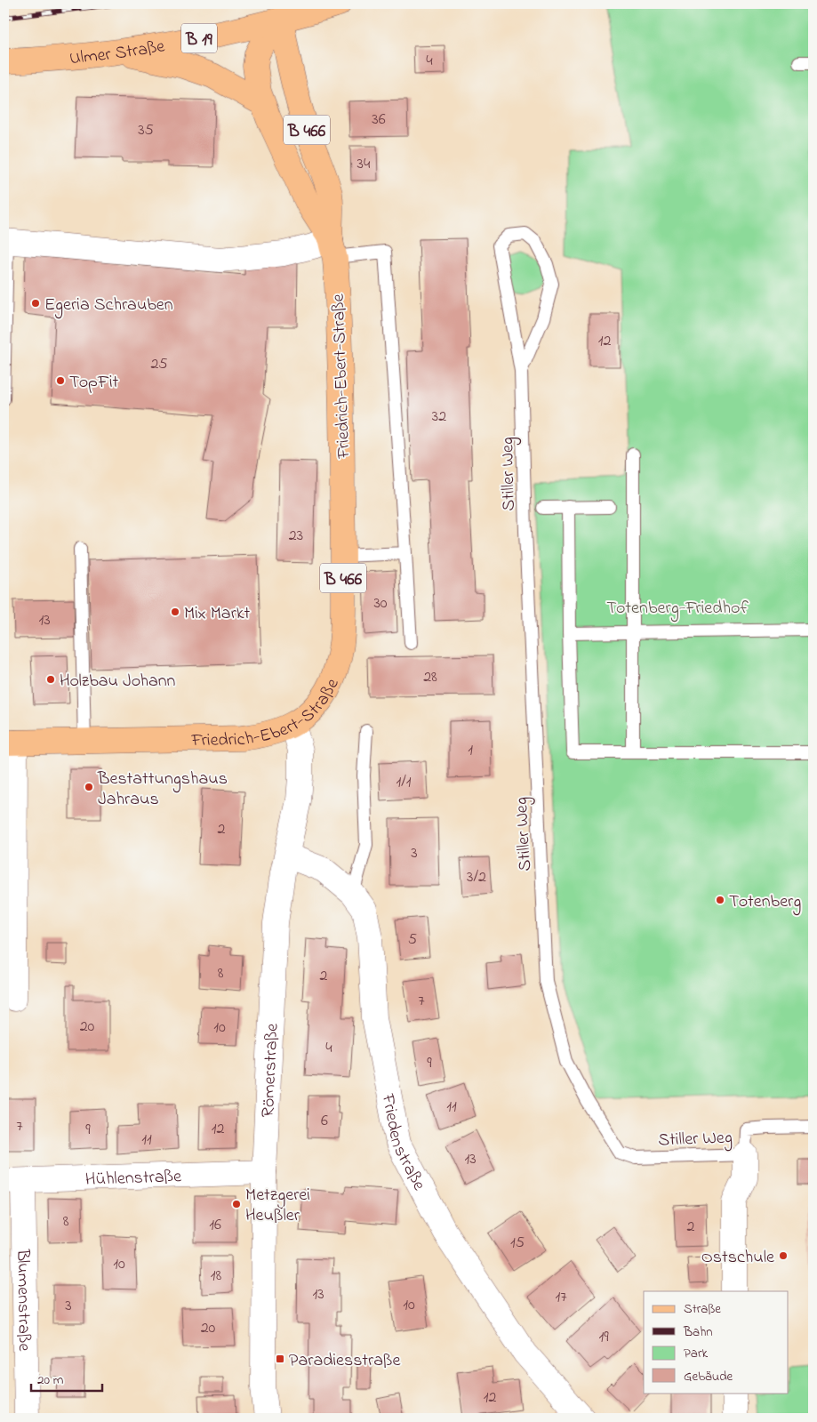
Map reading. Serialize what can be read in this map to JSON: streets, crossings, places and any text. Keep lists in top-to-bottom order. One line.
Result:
{"streets":{"main road":["B 19","Ulmer Straße","B 466","Friedrich-Ebert-Straße"],"street":["Römerstraße","Friedenstraße","Hühlenstraße","Blumenstraße"],"lane":["Stiller Weg"]},"crossings":[["B 19","Ulmer Straße"],["B 19","Friedrich-Ebert-Straße"],["Ulmer Straße","B 466"],["Ulmer Straße","Friedrich-Ebert-Straße"],["B 466","Friedrich-Ebert-Straße"],["Friedrich-Ebert-Straße","Römerstraße"],["Römerstraße","Friedenstraße"],["Römerstraße","Hühlenstraße"],["Hühlenstraße","Blumenstraße"]],"parks":["Totenberg-Friedhof"],"places":{"other":["Egeria Schrauben","TopFit","Mix Markt","Holzbau Johann","Bestattungshaus Jahraus","Totenberg","Metzgerei Heußler","Ostschule"],"transit":["Paradiesstraße"]},"house_numbers":["4","36","35","34","12","25","32","23","30","13","28","1","1/1","2","3","3/2","5","8","2","7","20","10","4","9","11","6","7","12","9","11","13","8","16","2","15","10","18","13","17","10","3","20","19","12"],"legend":["Straße","Bahn","Park","Gebäude"],"scale_bar":"20 m"}
